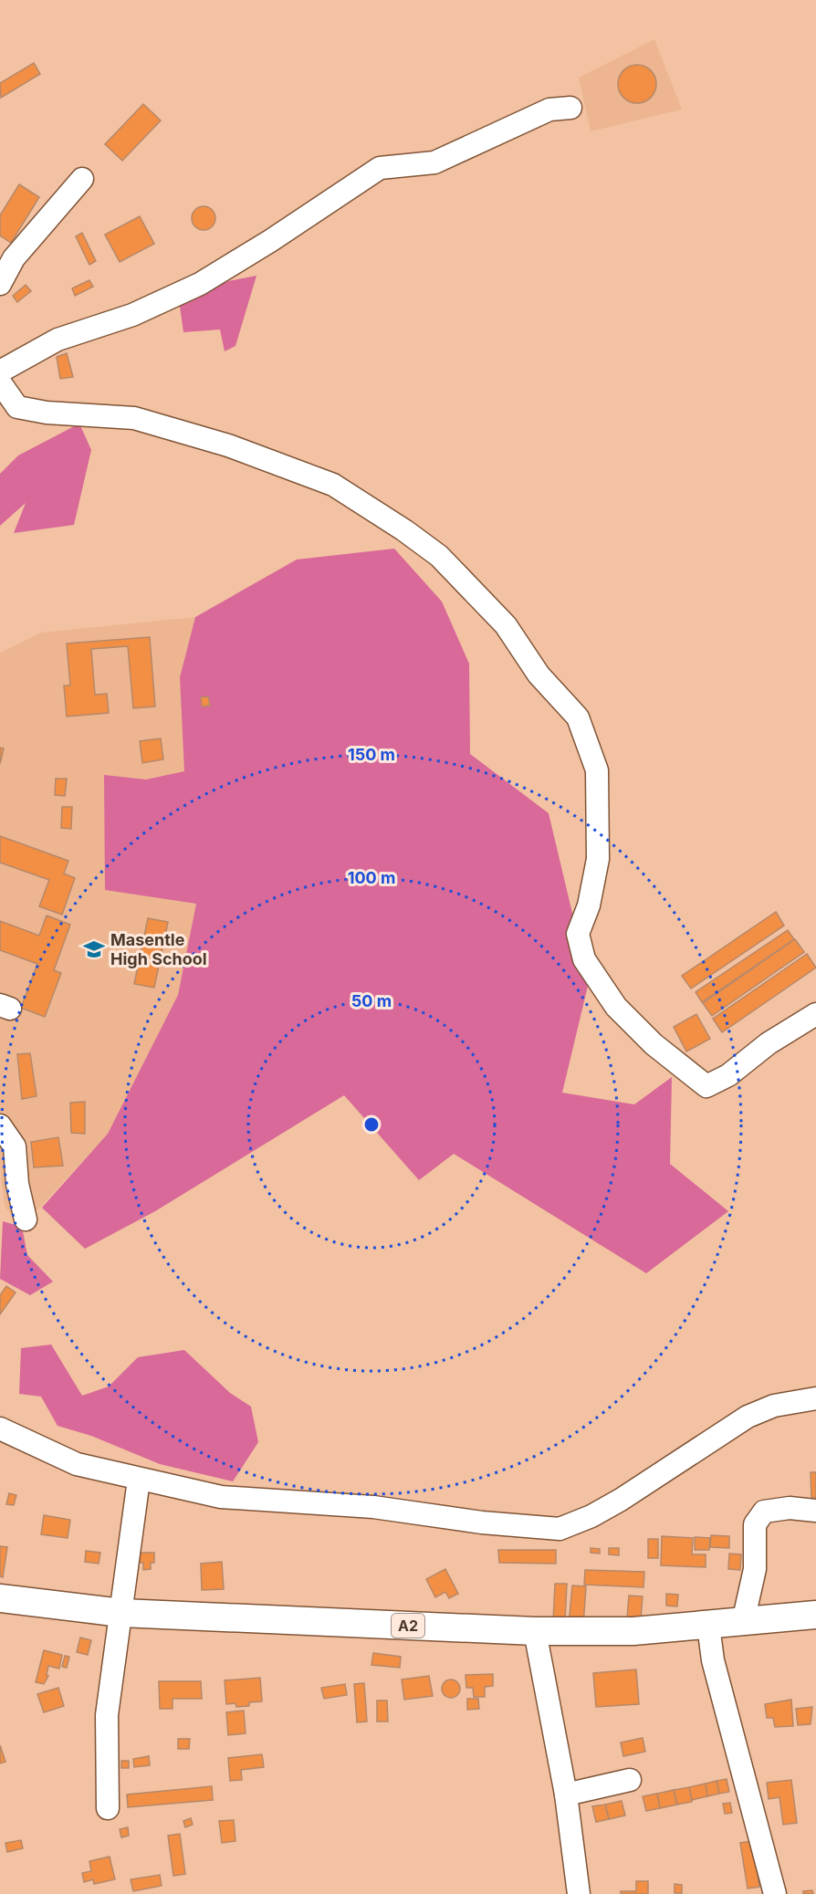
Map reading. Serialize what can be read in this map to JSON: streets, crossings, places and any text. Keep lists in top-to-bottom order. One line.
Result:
{"streets":{"main road":["A2"]},"places":{"school or university":["Masentle High School"]},"rings":["150 m","100 m","50 m"]}
